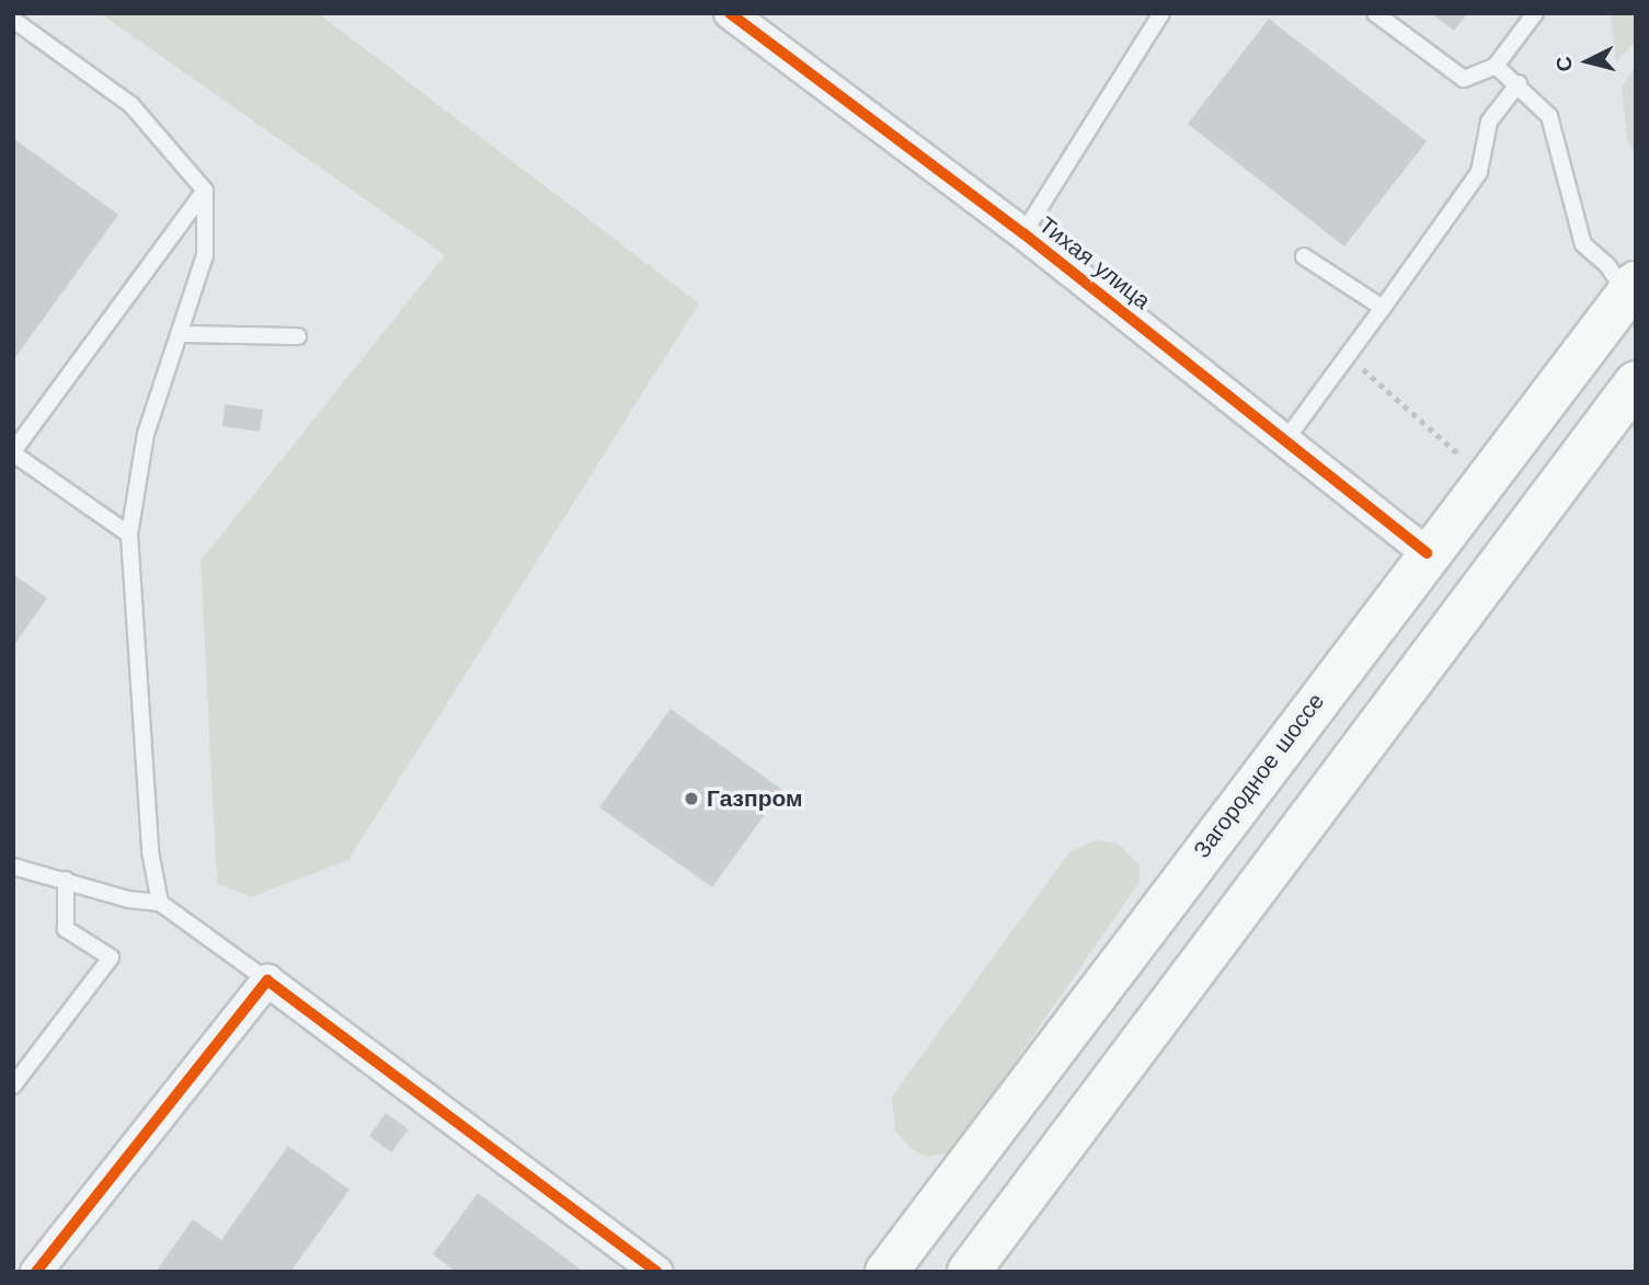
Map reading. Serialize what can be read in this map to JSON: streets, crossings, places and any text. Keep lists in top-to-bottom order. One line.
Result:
{"streets":{"highway":["Загородное шоссе"],"street":["Тихая улица"]},"crossings":[["Тихая улица","Загородное шоссе"]],"places":["Газпром"],"north":"left"}
